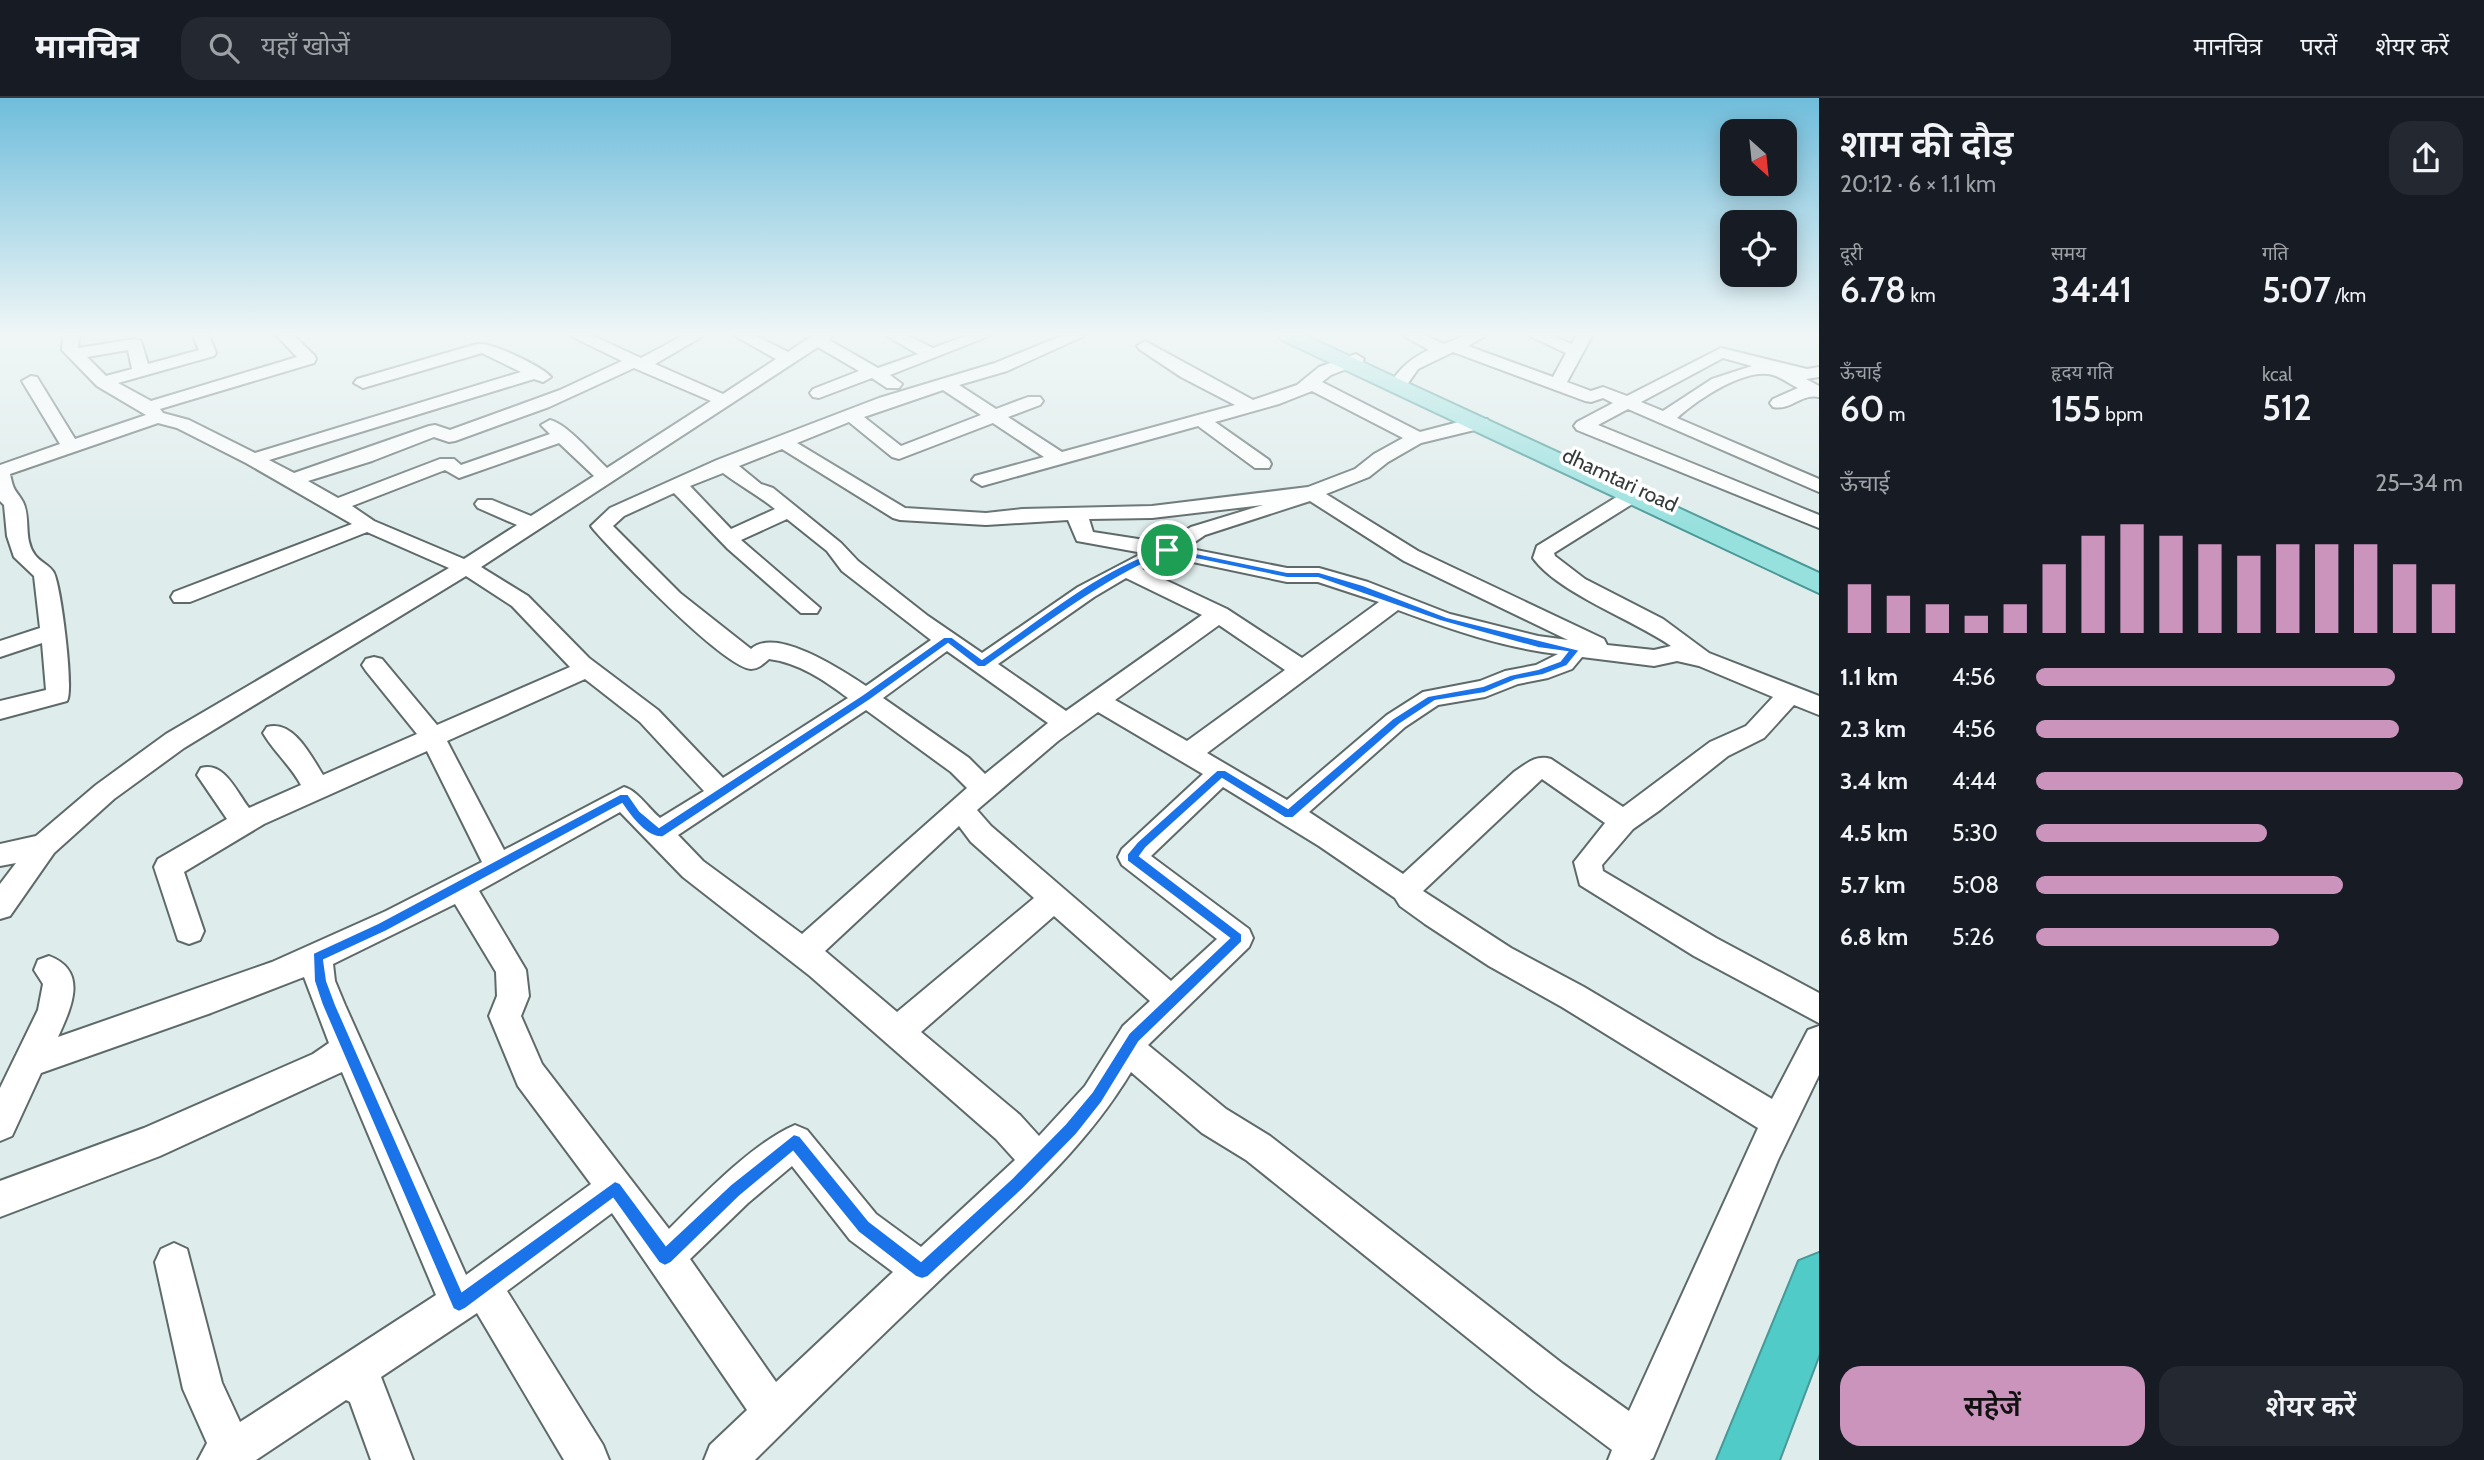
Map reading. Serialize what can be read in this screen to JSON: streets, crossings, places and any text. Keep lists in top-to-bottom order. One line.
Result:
{"streets":{"main road":["dhamtari road"]},"north":"bottom right","page":{"header":"मानचित्र","search":"यहाँ खोजें","nav":["मानचित्र","परतें","शेयर करें"],"heading":["शाम की दौड़","20:12 · 6 × 1.1 km"],"stats":[["दूरी","6.78 km"],["समय","34:41"],["गति","5:07 /km"],["ऊँचाई","60 m"],["हृदय गति","155 bpm"],["kcal","512"]],"chart":["ऊँचाई","25–34 m"],"list":[{"name":"1.1 km","note":"4:56"},{"name":"2.3 km","note":"4:56"},{"name":"3.4 km","note":"4:44"},{"name":"4.5 km","note":"5:30"},{"name":"5.7 km","note":"5:08"},{"name":"6.8 km","note":"5:26"}],"buttons":["सहेजें","शेयर करें"]}}
